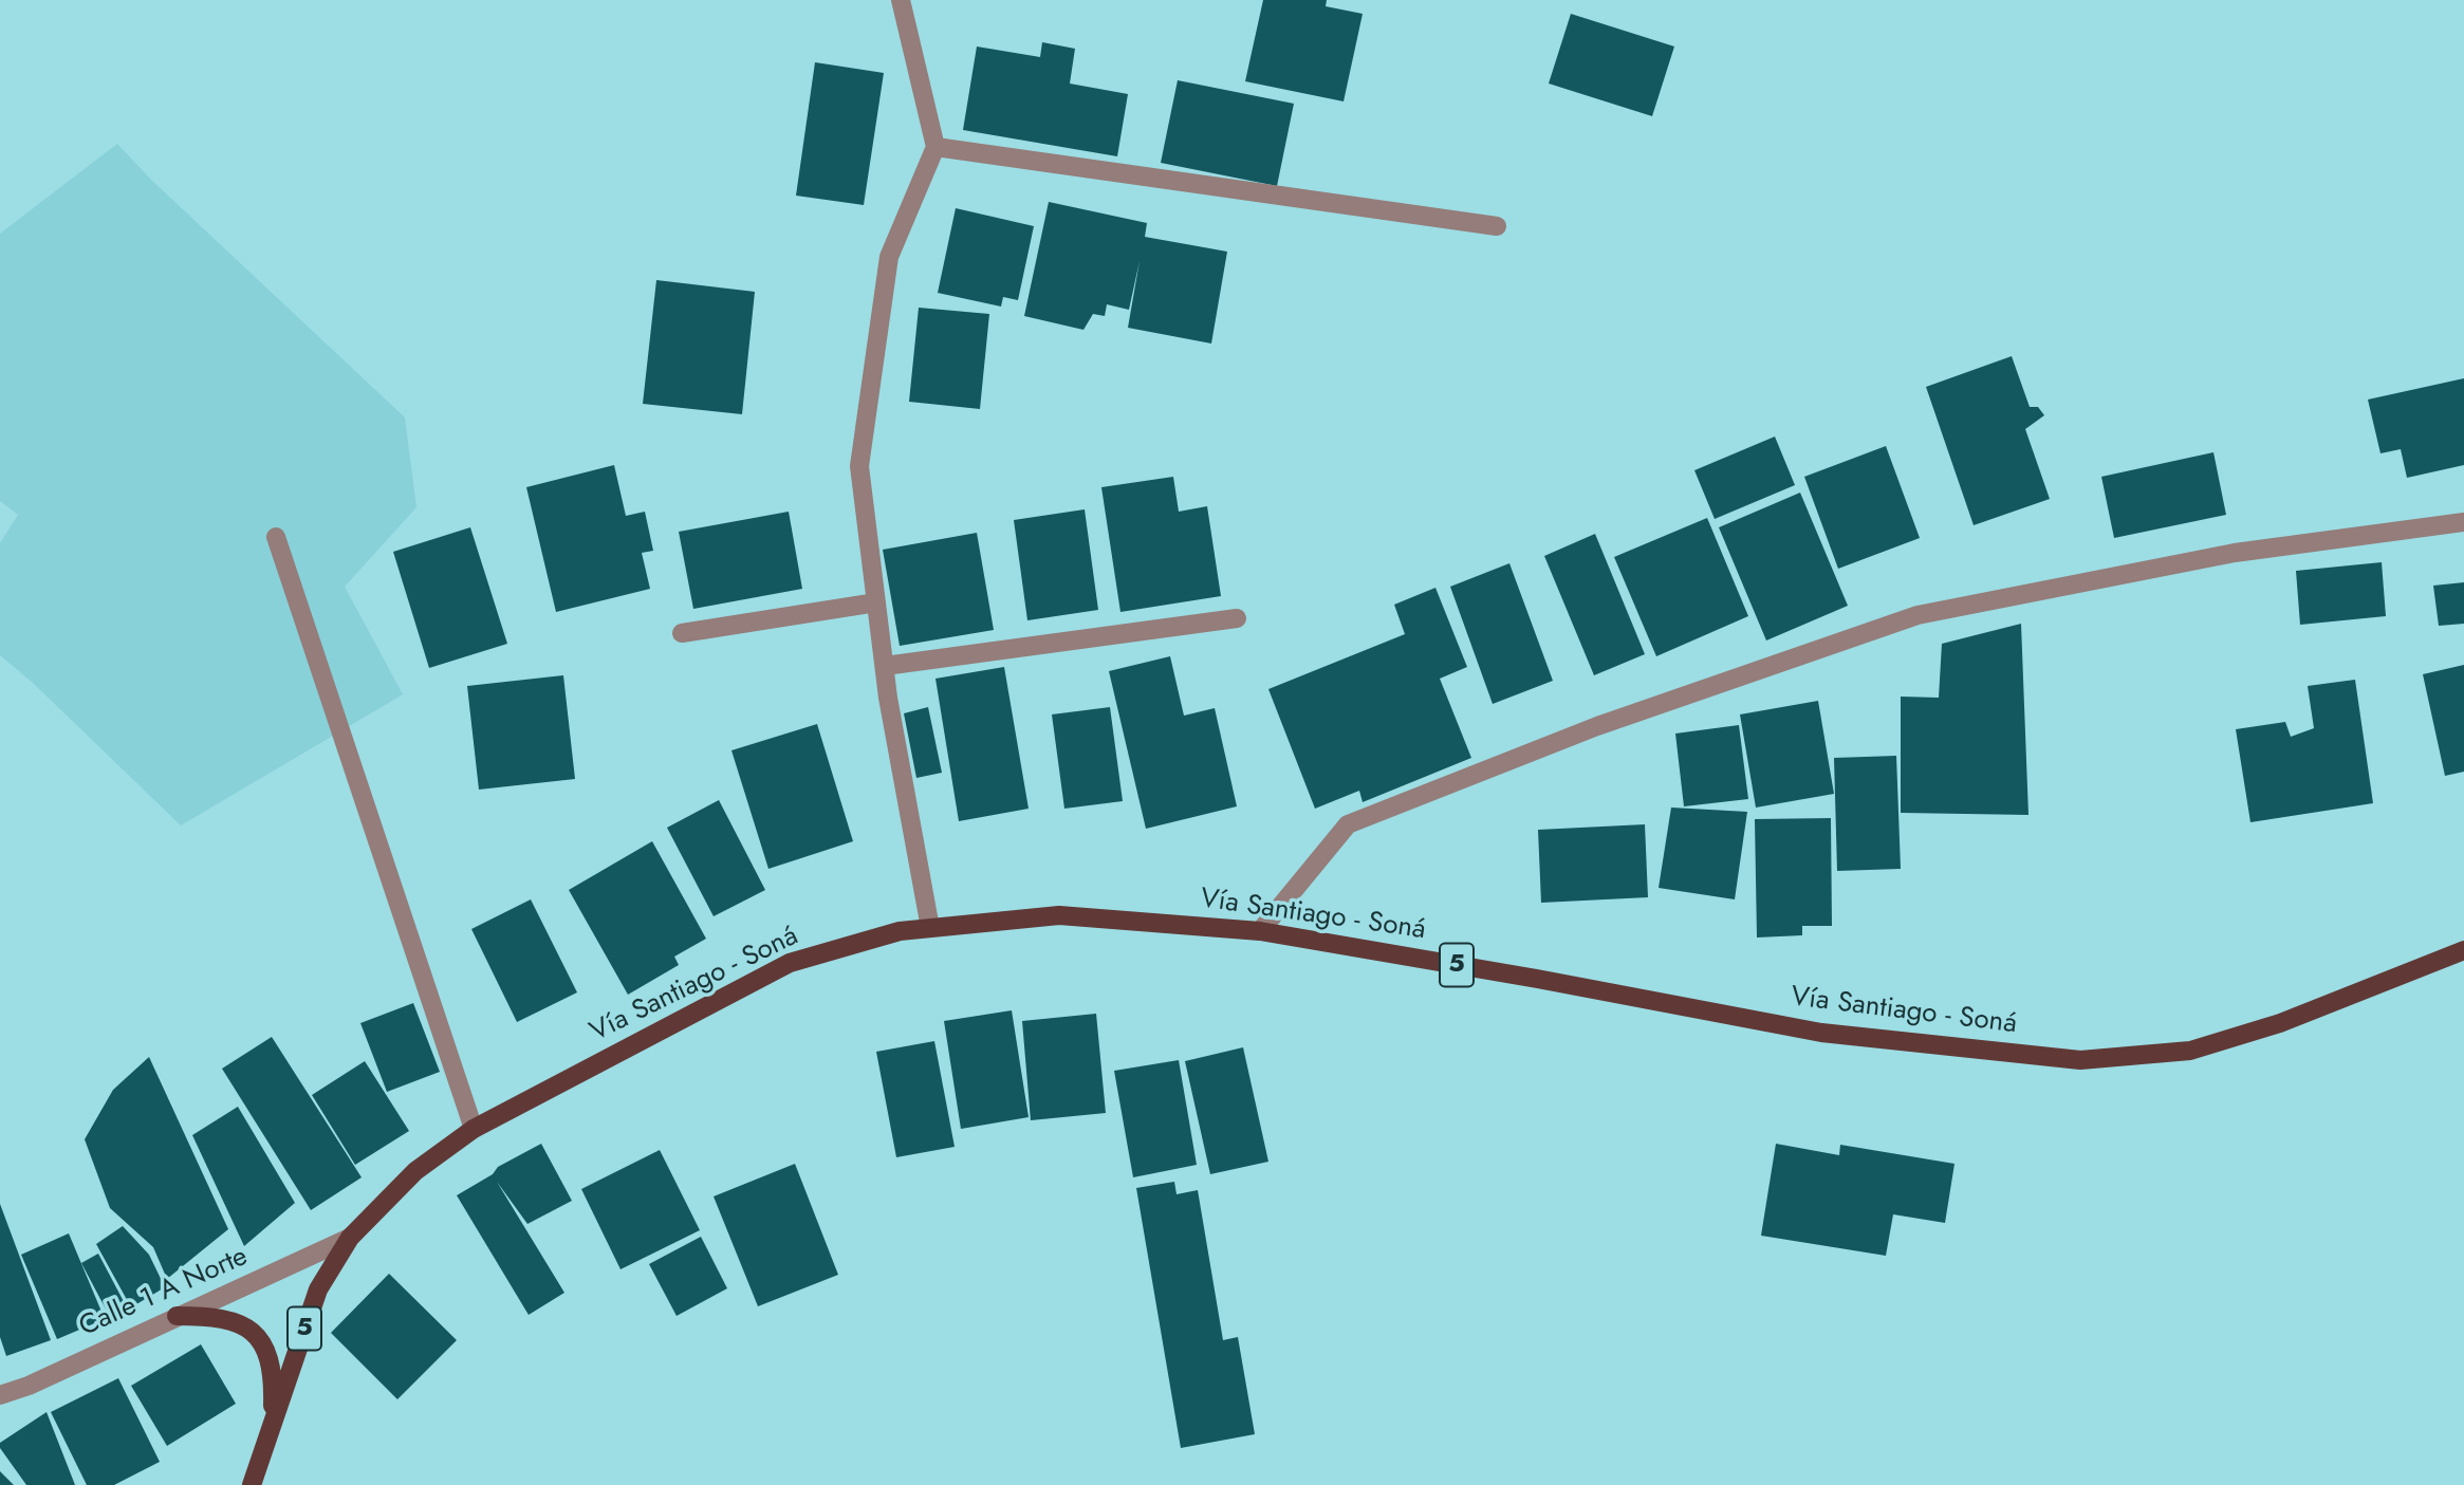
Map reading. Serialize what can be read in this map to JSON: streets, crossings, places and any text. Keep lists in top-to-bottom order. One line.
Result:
{"streets":{"main road":["Vía Santiago - Soná","5"],"street":["Calle 1 A Norte"]},"crossings":[["Vía Santiago - Soná","5"],["Vía Santiago - Soná","Calle 1 A Norte"],["5","Calle 1 A Norte"]]}
